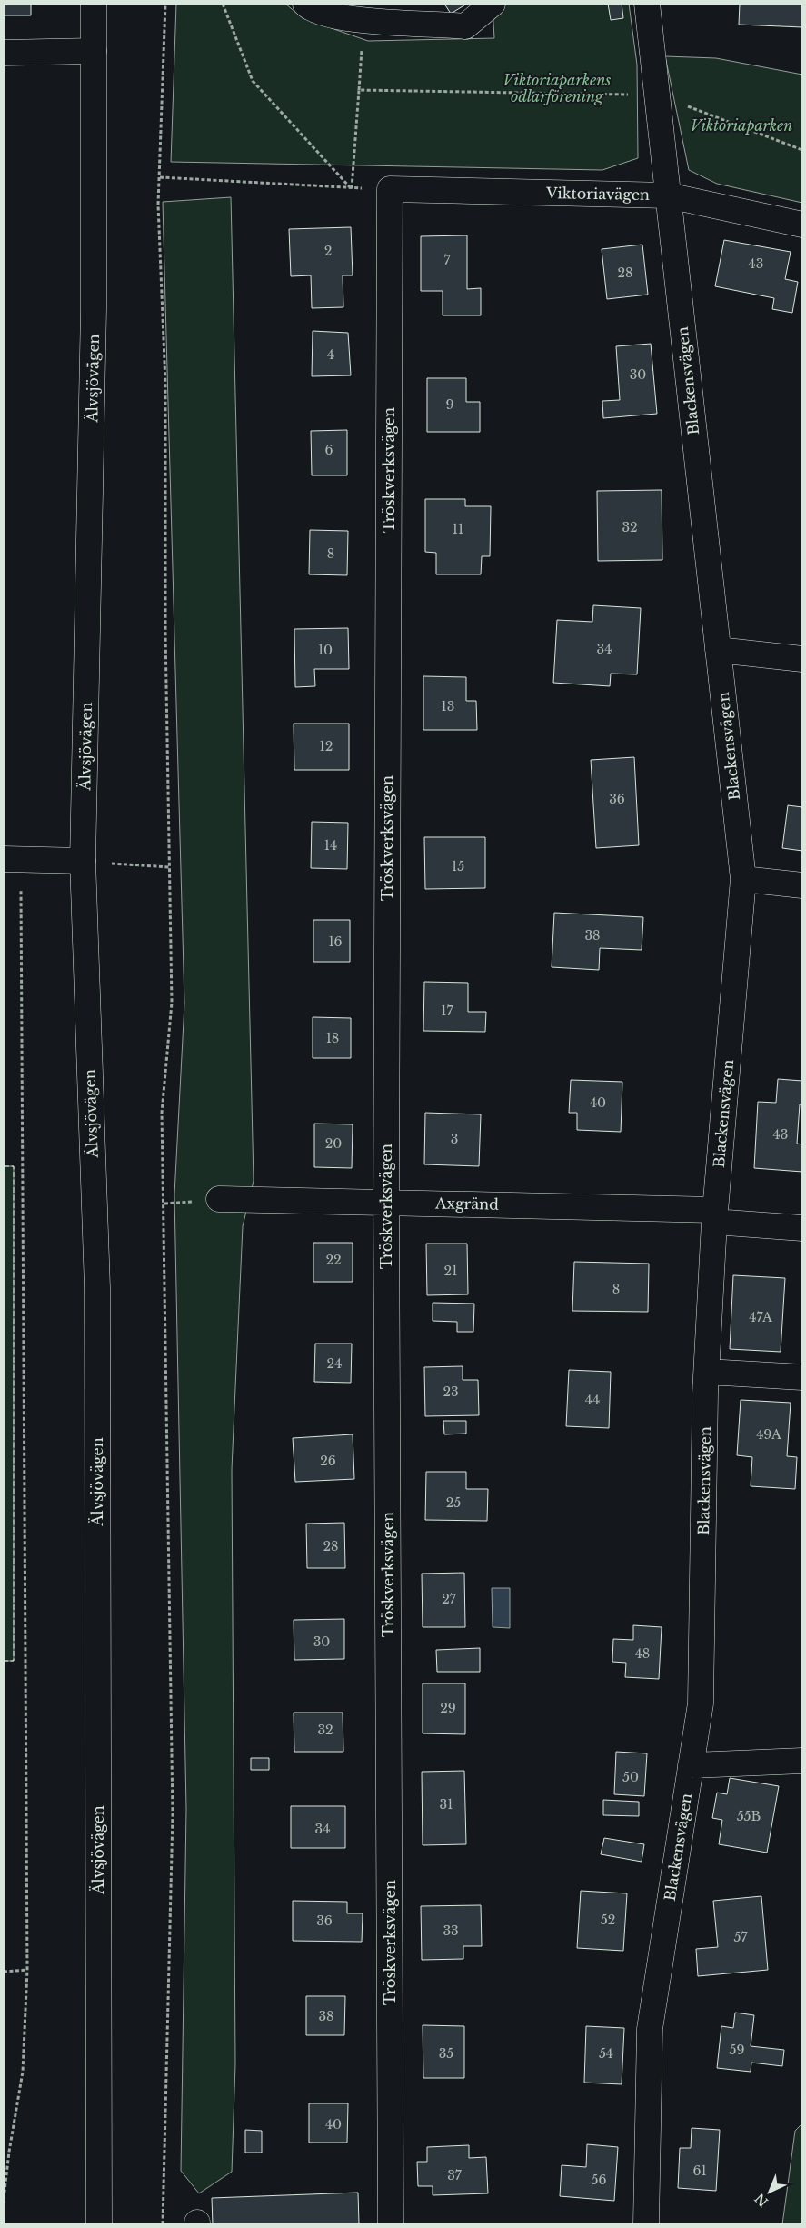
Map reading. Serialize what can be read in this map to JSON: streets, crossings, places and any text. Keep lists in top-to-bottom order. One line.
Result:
{"streets":{"street":["Viktoriavägen","Älvsjövägen","Blackensvägen","Tröskverksvägen","Axgränd"]},"crossings":[["Viktoriavägen","Blackensvägen"],["Viktoriavägen","Tröskverksvägen"],["Blackensvägen","Axgränd"],["Tröskverksvägen","Axgränd"]],"parks":["Viktoriaparkens odlarförening","Viktoriaparken"],"house_numbers":["2","7","43","28","4","30","9","6","32","11","8","34","10","13","12","36","14","15","38","16","17","18","40","43","3","20","22","21","8","47A","24","23","44","49A","26","25","28","27","30","48","29","32","50","31","55B","34","52","36","33","57","38","59","35","54","40","61","37","56"],"north":"bottom left"}
